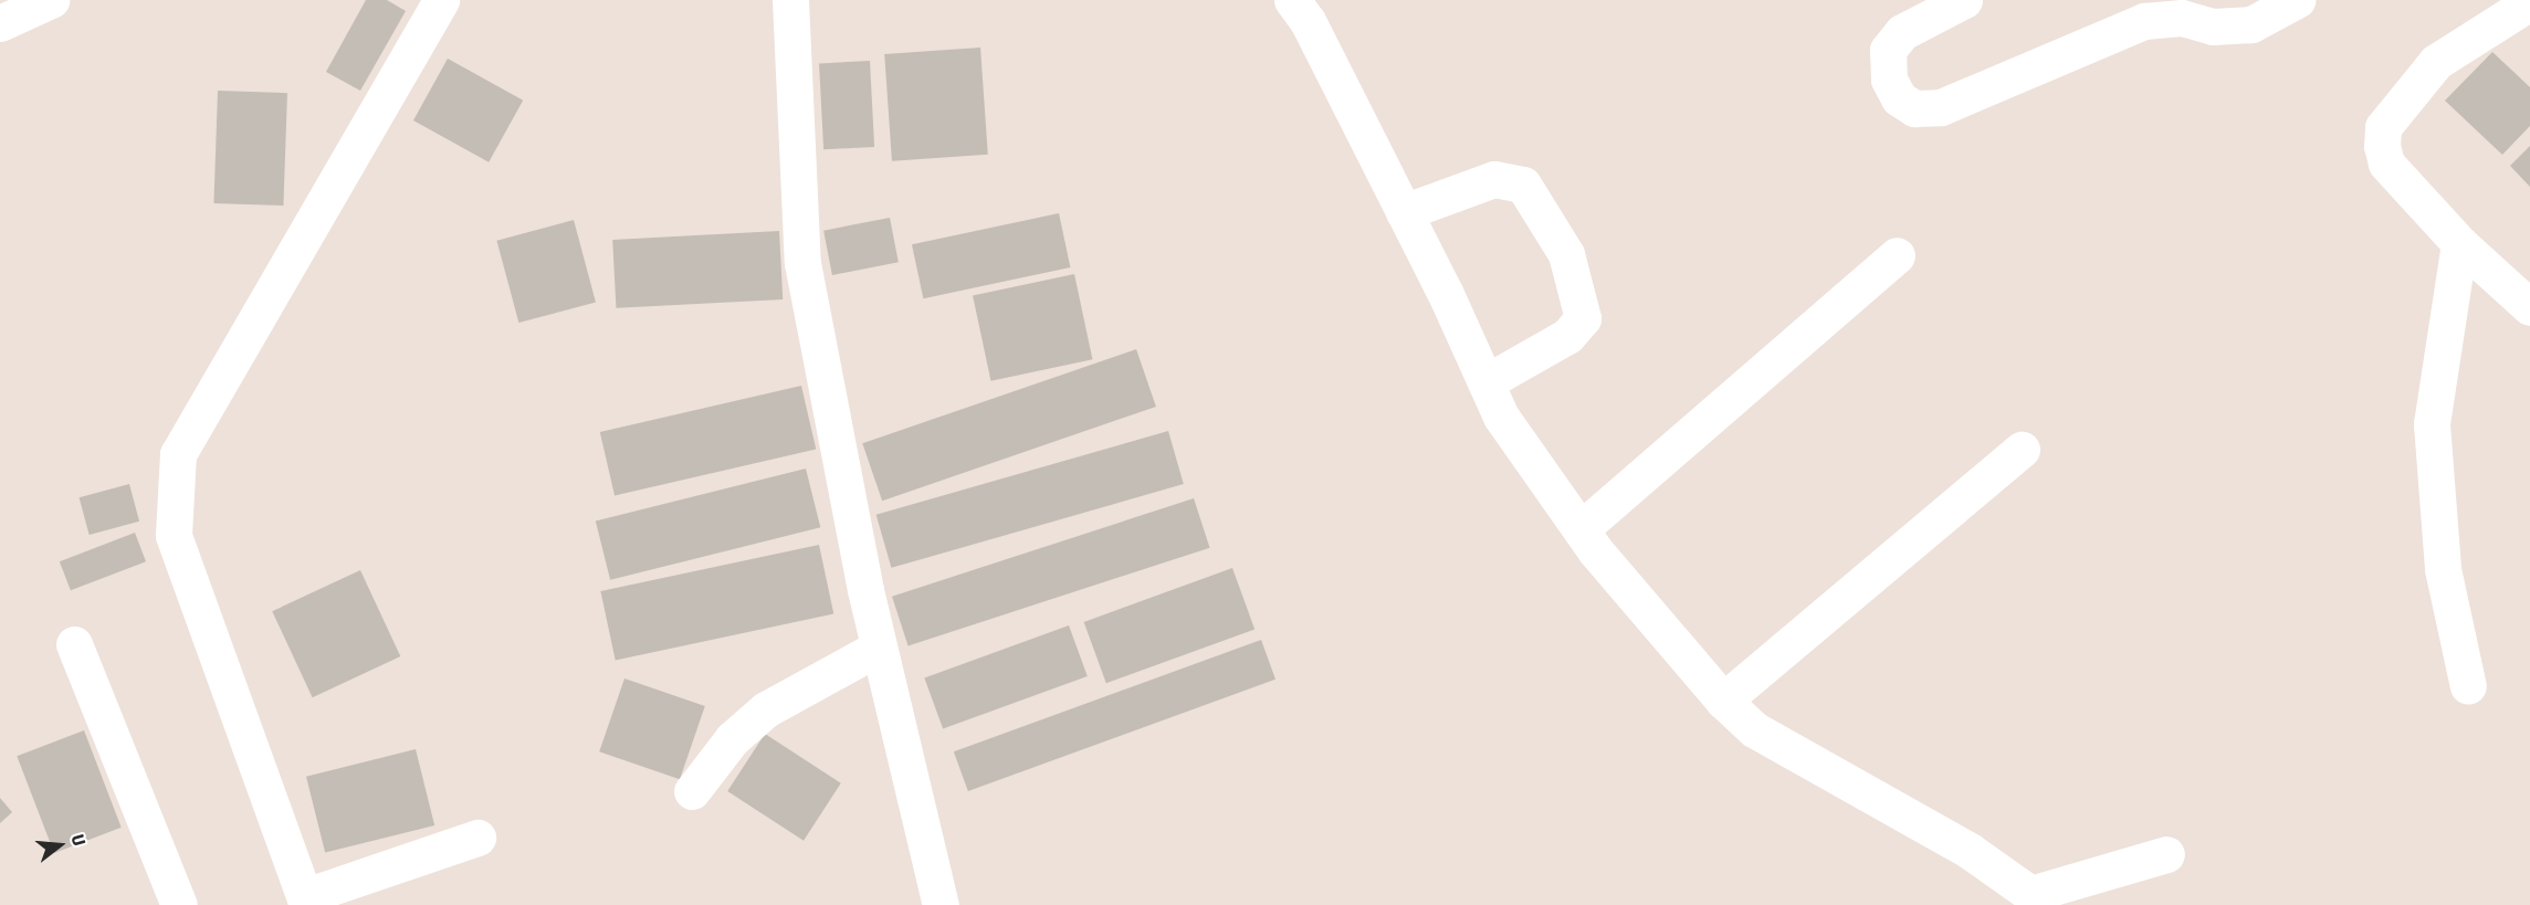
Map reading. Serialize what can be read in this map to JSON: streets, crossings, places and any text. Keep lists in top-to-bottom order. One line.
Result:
{"north":"right"}
